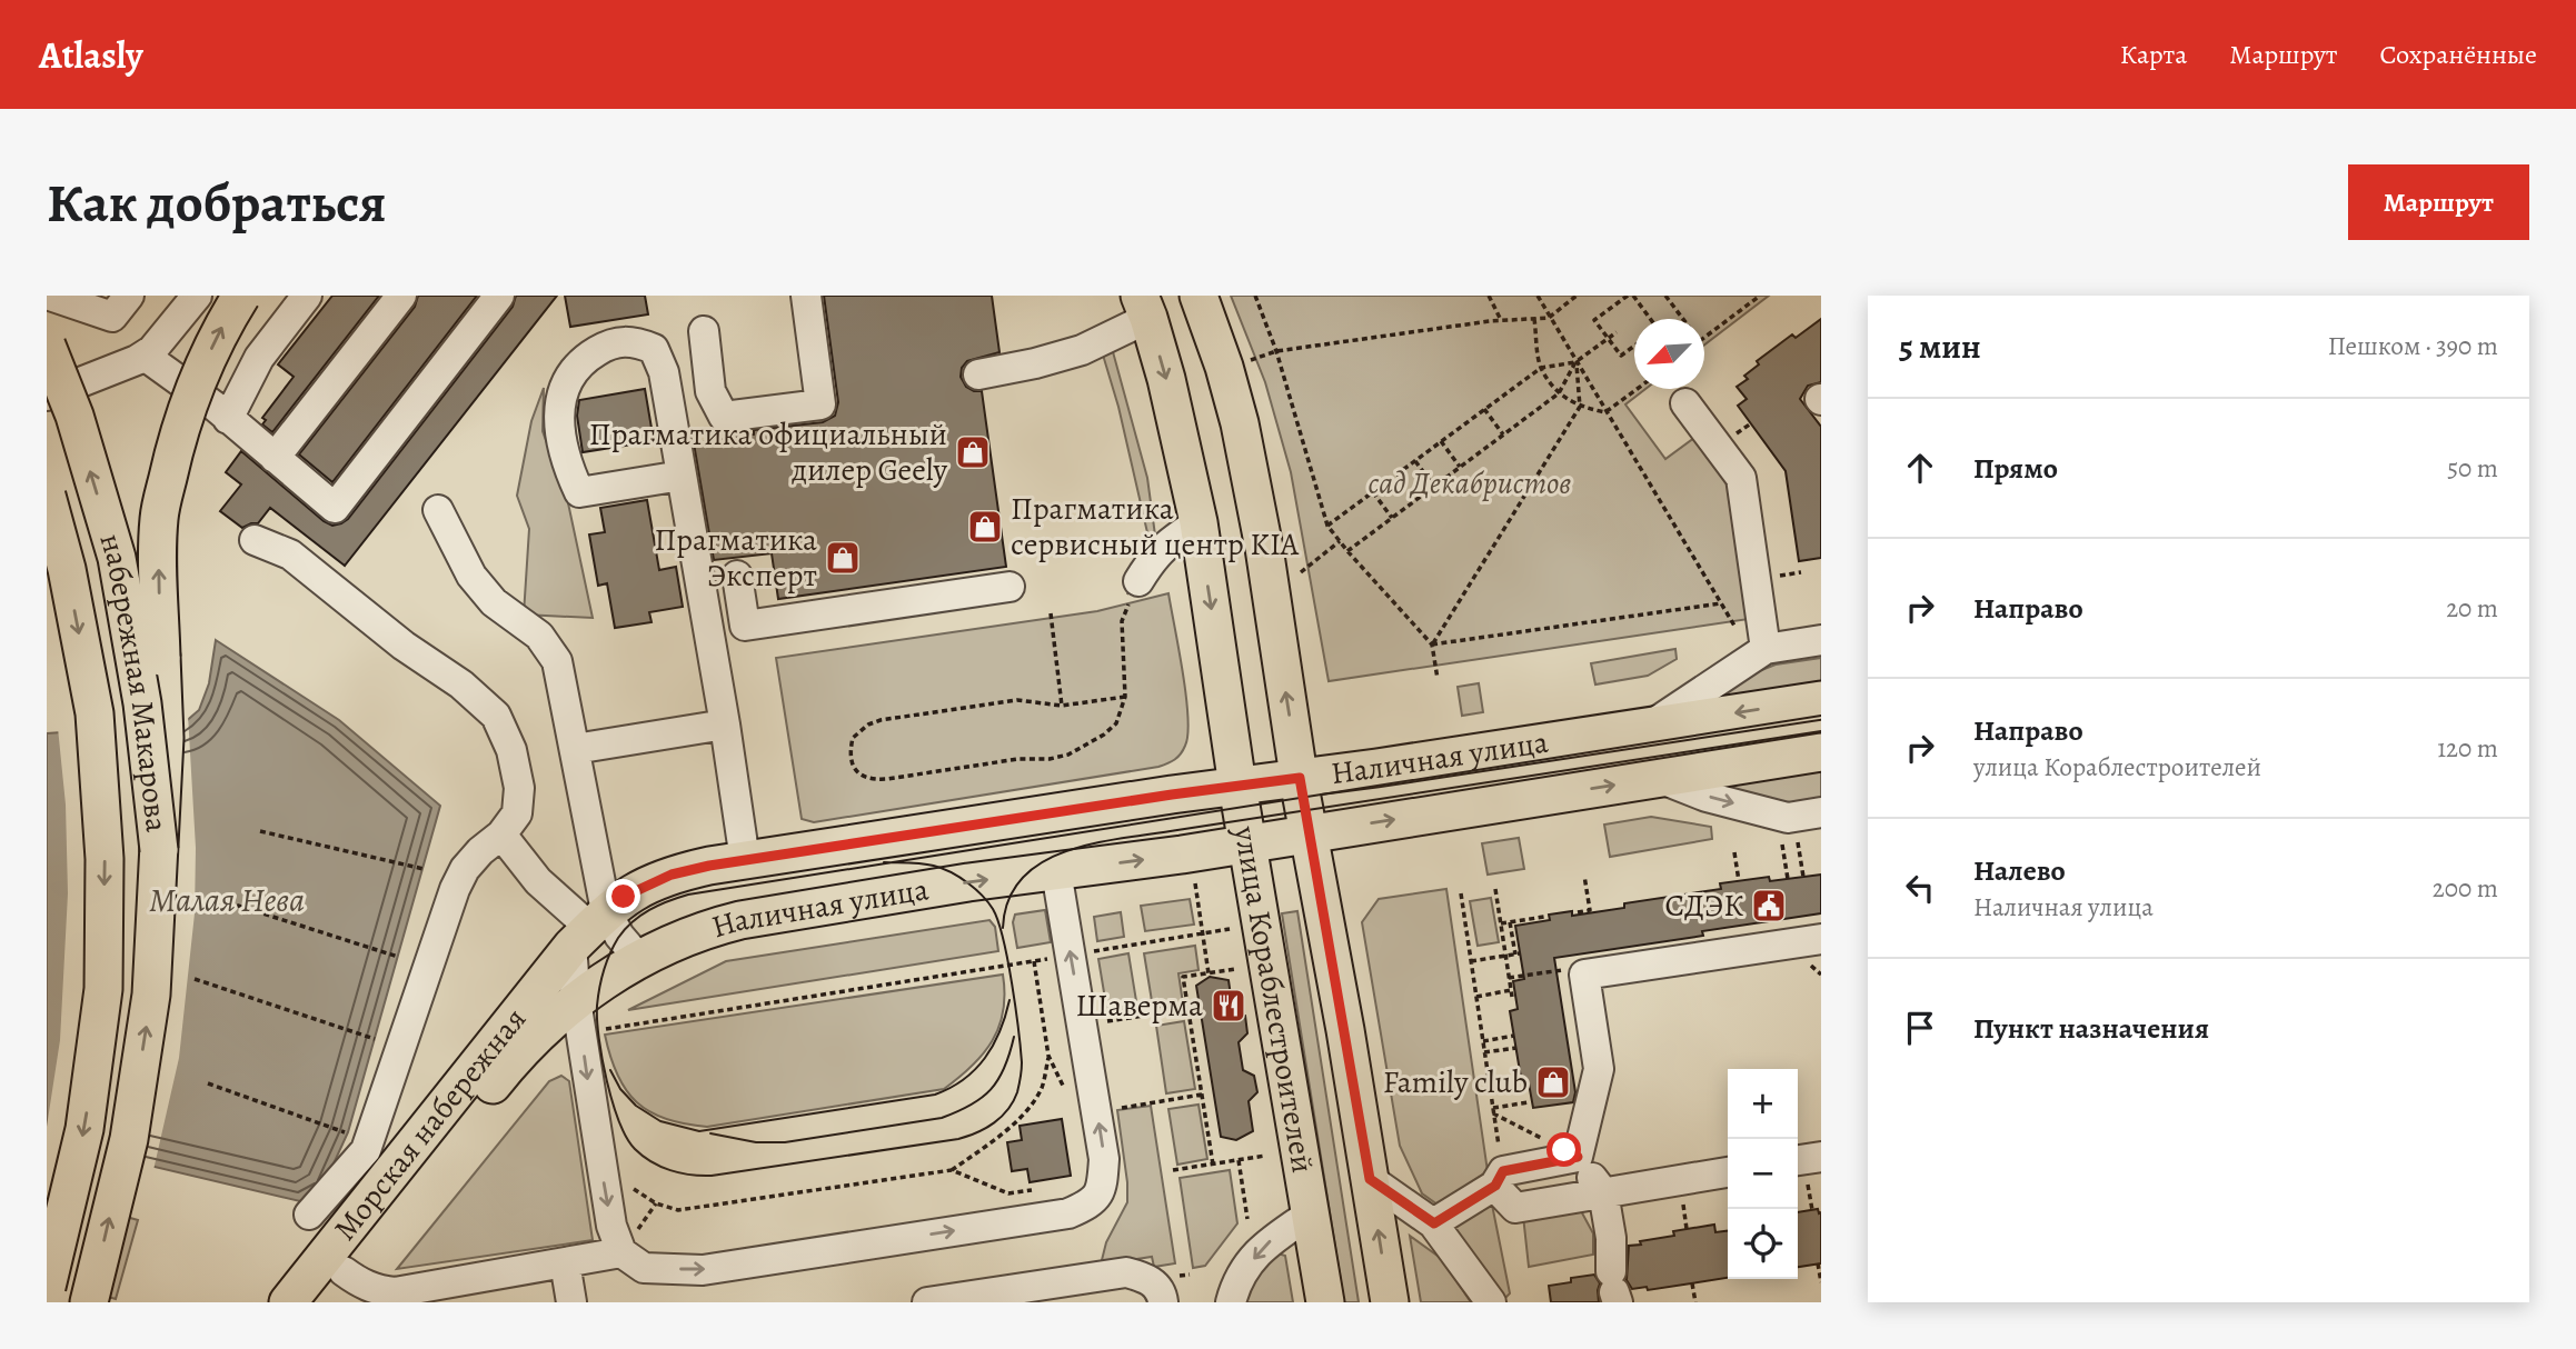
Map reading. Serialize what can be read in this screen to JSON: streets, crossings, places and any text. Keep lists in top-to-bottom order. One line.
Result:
{"streets":{"main road":["набережная Макарова","Наличная улица","улица Кораблестроителей","Морская набережная"]},"crossings":[["Наличная улица","улица Кораблестроителей"],["Наличная улица","Морская набережная"]],"water":["Малая Нева"],"parks":["сад Декабристов"],"places":{"shop":["Прагматика официальный дилер Geely","Прагматика сервисный центр KIA","Прагматика Эксперт","Family club"],"public building":["СДЭК"],"restaurant":["Шаверма"]},"north":"bottom left","page":{"header":"Atlasly","nav":["Карта","Маршрут","Сохранённые"],"buttons":"Маршрут","title":"Как добраться","heading":["5 мин","Пешком · 390 m"],"list":[["Прямо","50 m"],["Направо","20 m"],["Направо","улица Кораблестроителей","120 m"],["Налево","Наличная улица","200 m"],"Пункт назначения"],"map_buttons":["+","−"]}}
